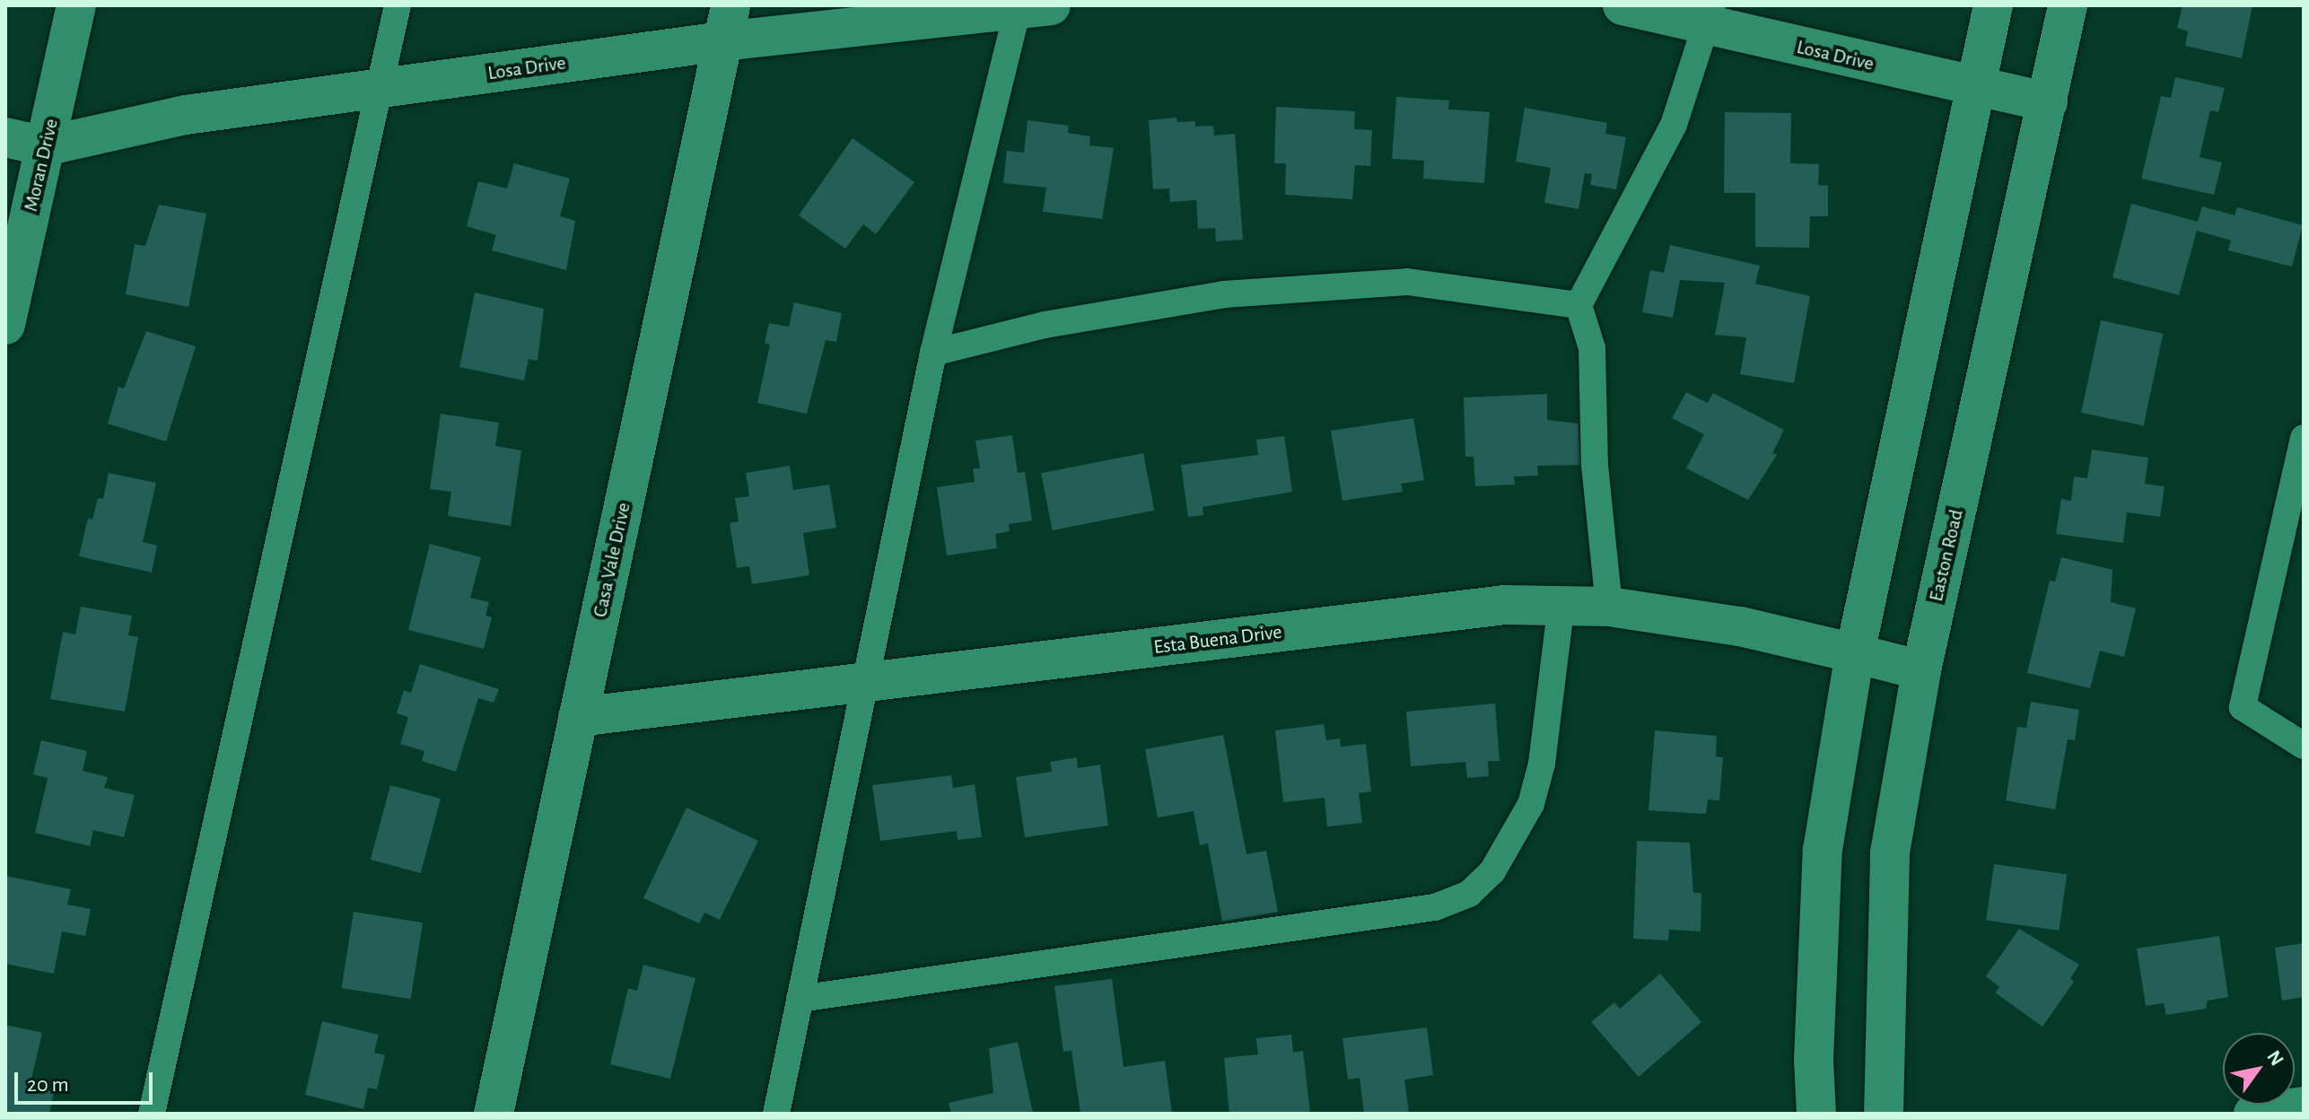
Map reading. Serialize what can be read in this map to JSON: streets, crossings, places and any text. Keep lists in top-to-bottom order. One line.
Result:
{"streets":{"street":["Losa Drive","Moran Drive","Easton Road","Casa Vale Drive","Esta Buena Drive"]},"crossings":[["Losa Drive","Moran Drive"],["Losa Drive","Easton Road"],["Losa Drive","Casa Vale Drive"],["Easton Road","Esta Buena Drive"],["Casa Vale Drive","Esta Buena Drive"]],"scale_bar":"20 m","north":"top right"}
